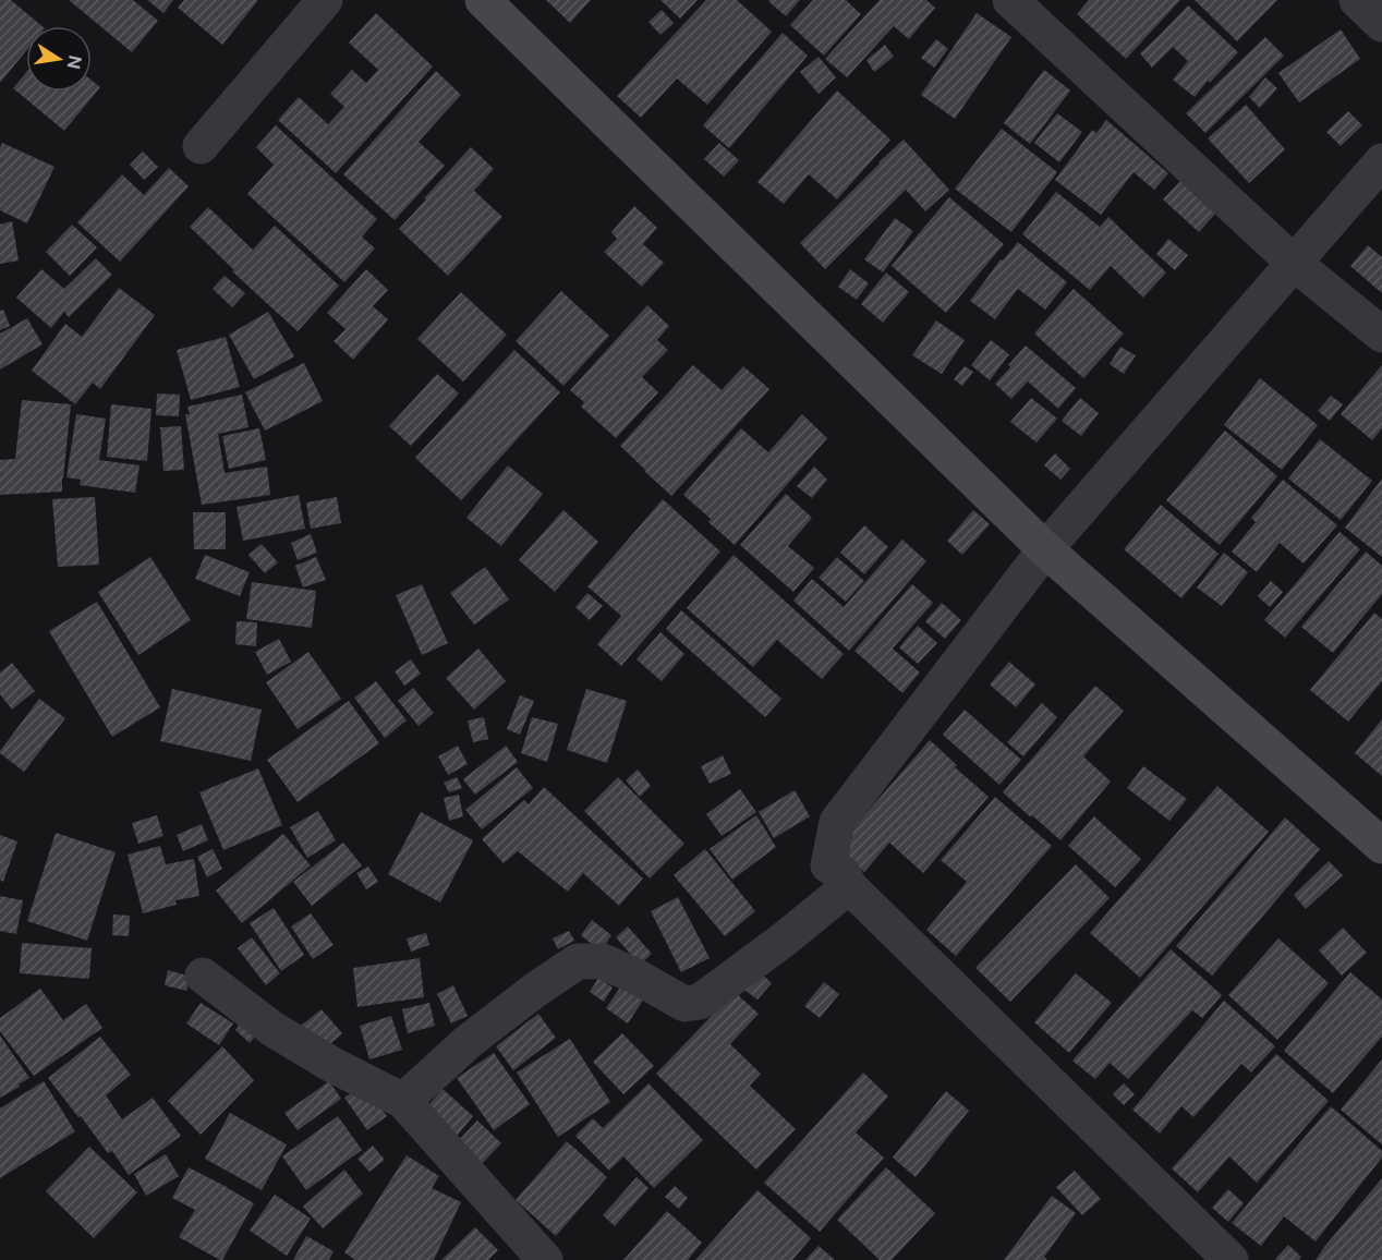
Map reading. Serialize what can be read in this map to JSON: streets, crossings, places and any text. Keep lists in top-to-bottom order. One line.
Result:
{"north":"right"}
